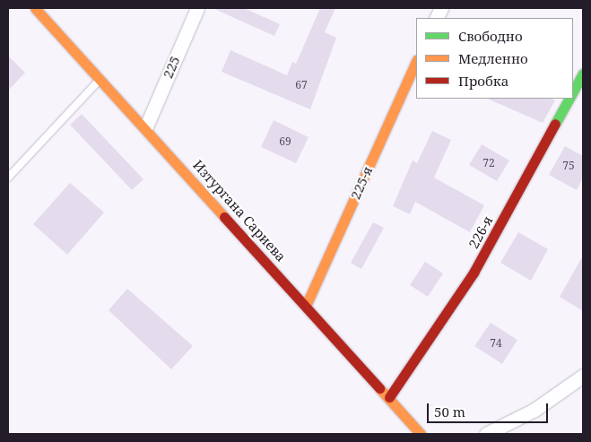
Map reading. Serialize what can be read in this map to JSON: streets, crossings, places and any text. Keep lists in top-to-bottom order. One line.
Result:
{"streets":{"street":["225","225-я","Изтургана Сариева","226-я"]},"crossings":[["225","Изтургана Сариева"],["225-я","Изтургана Сариева"],["Изтургана Сариева","226-я"]],"house_numbers":["67","69","72","75","74"],"legend":["Свободно","Медленно","Пробка"],"scale_bar":"50 m"}
